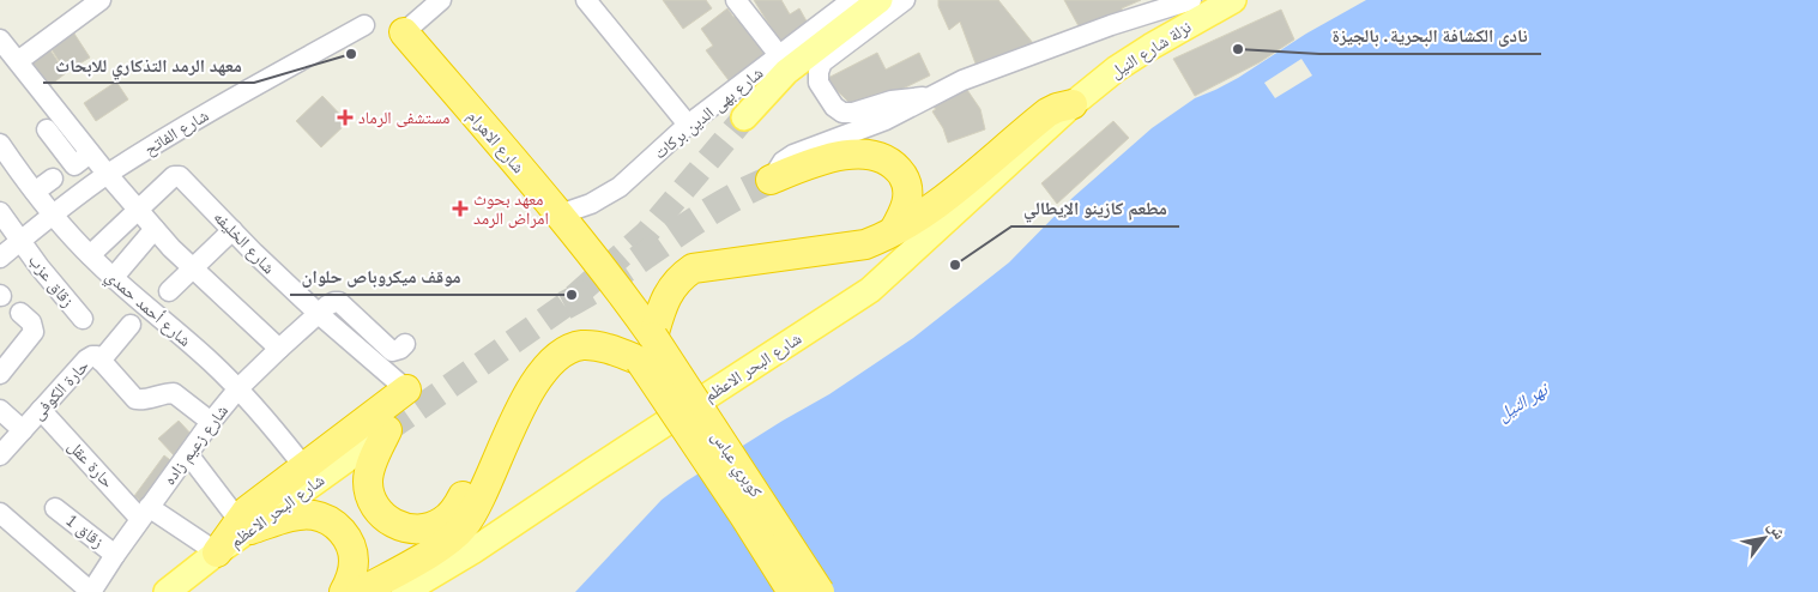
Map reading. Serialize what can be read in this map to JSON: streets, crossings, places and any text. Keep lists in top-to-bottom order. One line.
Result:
{"streets":{"highway":["شارع الاهرام","كوبري عباس"],"main road":["نزلة شارع النيل","شارع بهى الدين بركات","شارع البحر الاعظم"],"street":["شارع الفاتح","شارع الخليفه","زقاق عزب","شارع أحمد حمدي","حارة الكوفى","شارع زعيم زاده","حارة عقل","زقاق 1"]},"crossings":[["نزلة شارع النيل","شارع البحر الاعظم"],["شارع بهى الدين بركات","شارع الاهرام"],["شارع الفاتح","زقاق عزب"],["شارع الفاتح","شارع أحمد حمدي"],["شارع الاهرام","كوبري عباس"],["شارع الخليفه","شارع زعيم زاده"],["شارع أحمد حمدي","شارع زعيم زاده"],["شارع البحر الاعظم","حارة عقل"],["حارة الكوفى","شارع زعيم زاده"],["حارة الكوفى","حارة عقل"],["شارع زعيم زاده","حارة عقل"],["شارع زعيم زاده","زقاق 1"]],"water":["نهر النيل"],"places":{"other":["نادى الكشافة البحرية . بالجيزة","معهد الرمد التذكاري للابحاث","مطعم كازينو الإيطالي","موقف ميكروباص حلوان"],"health":["مستشفى الرماد","معهد بحوث امراض الرمد"]},"north":"top right"}
